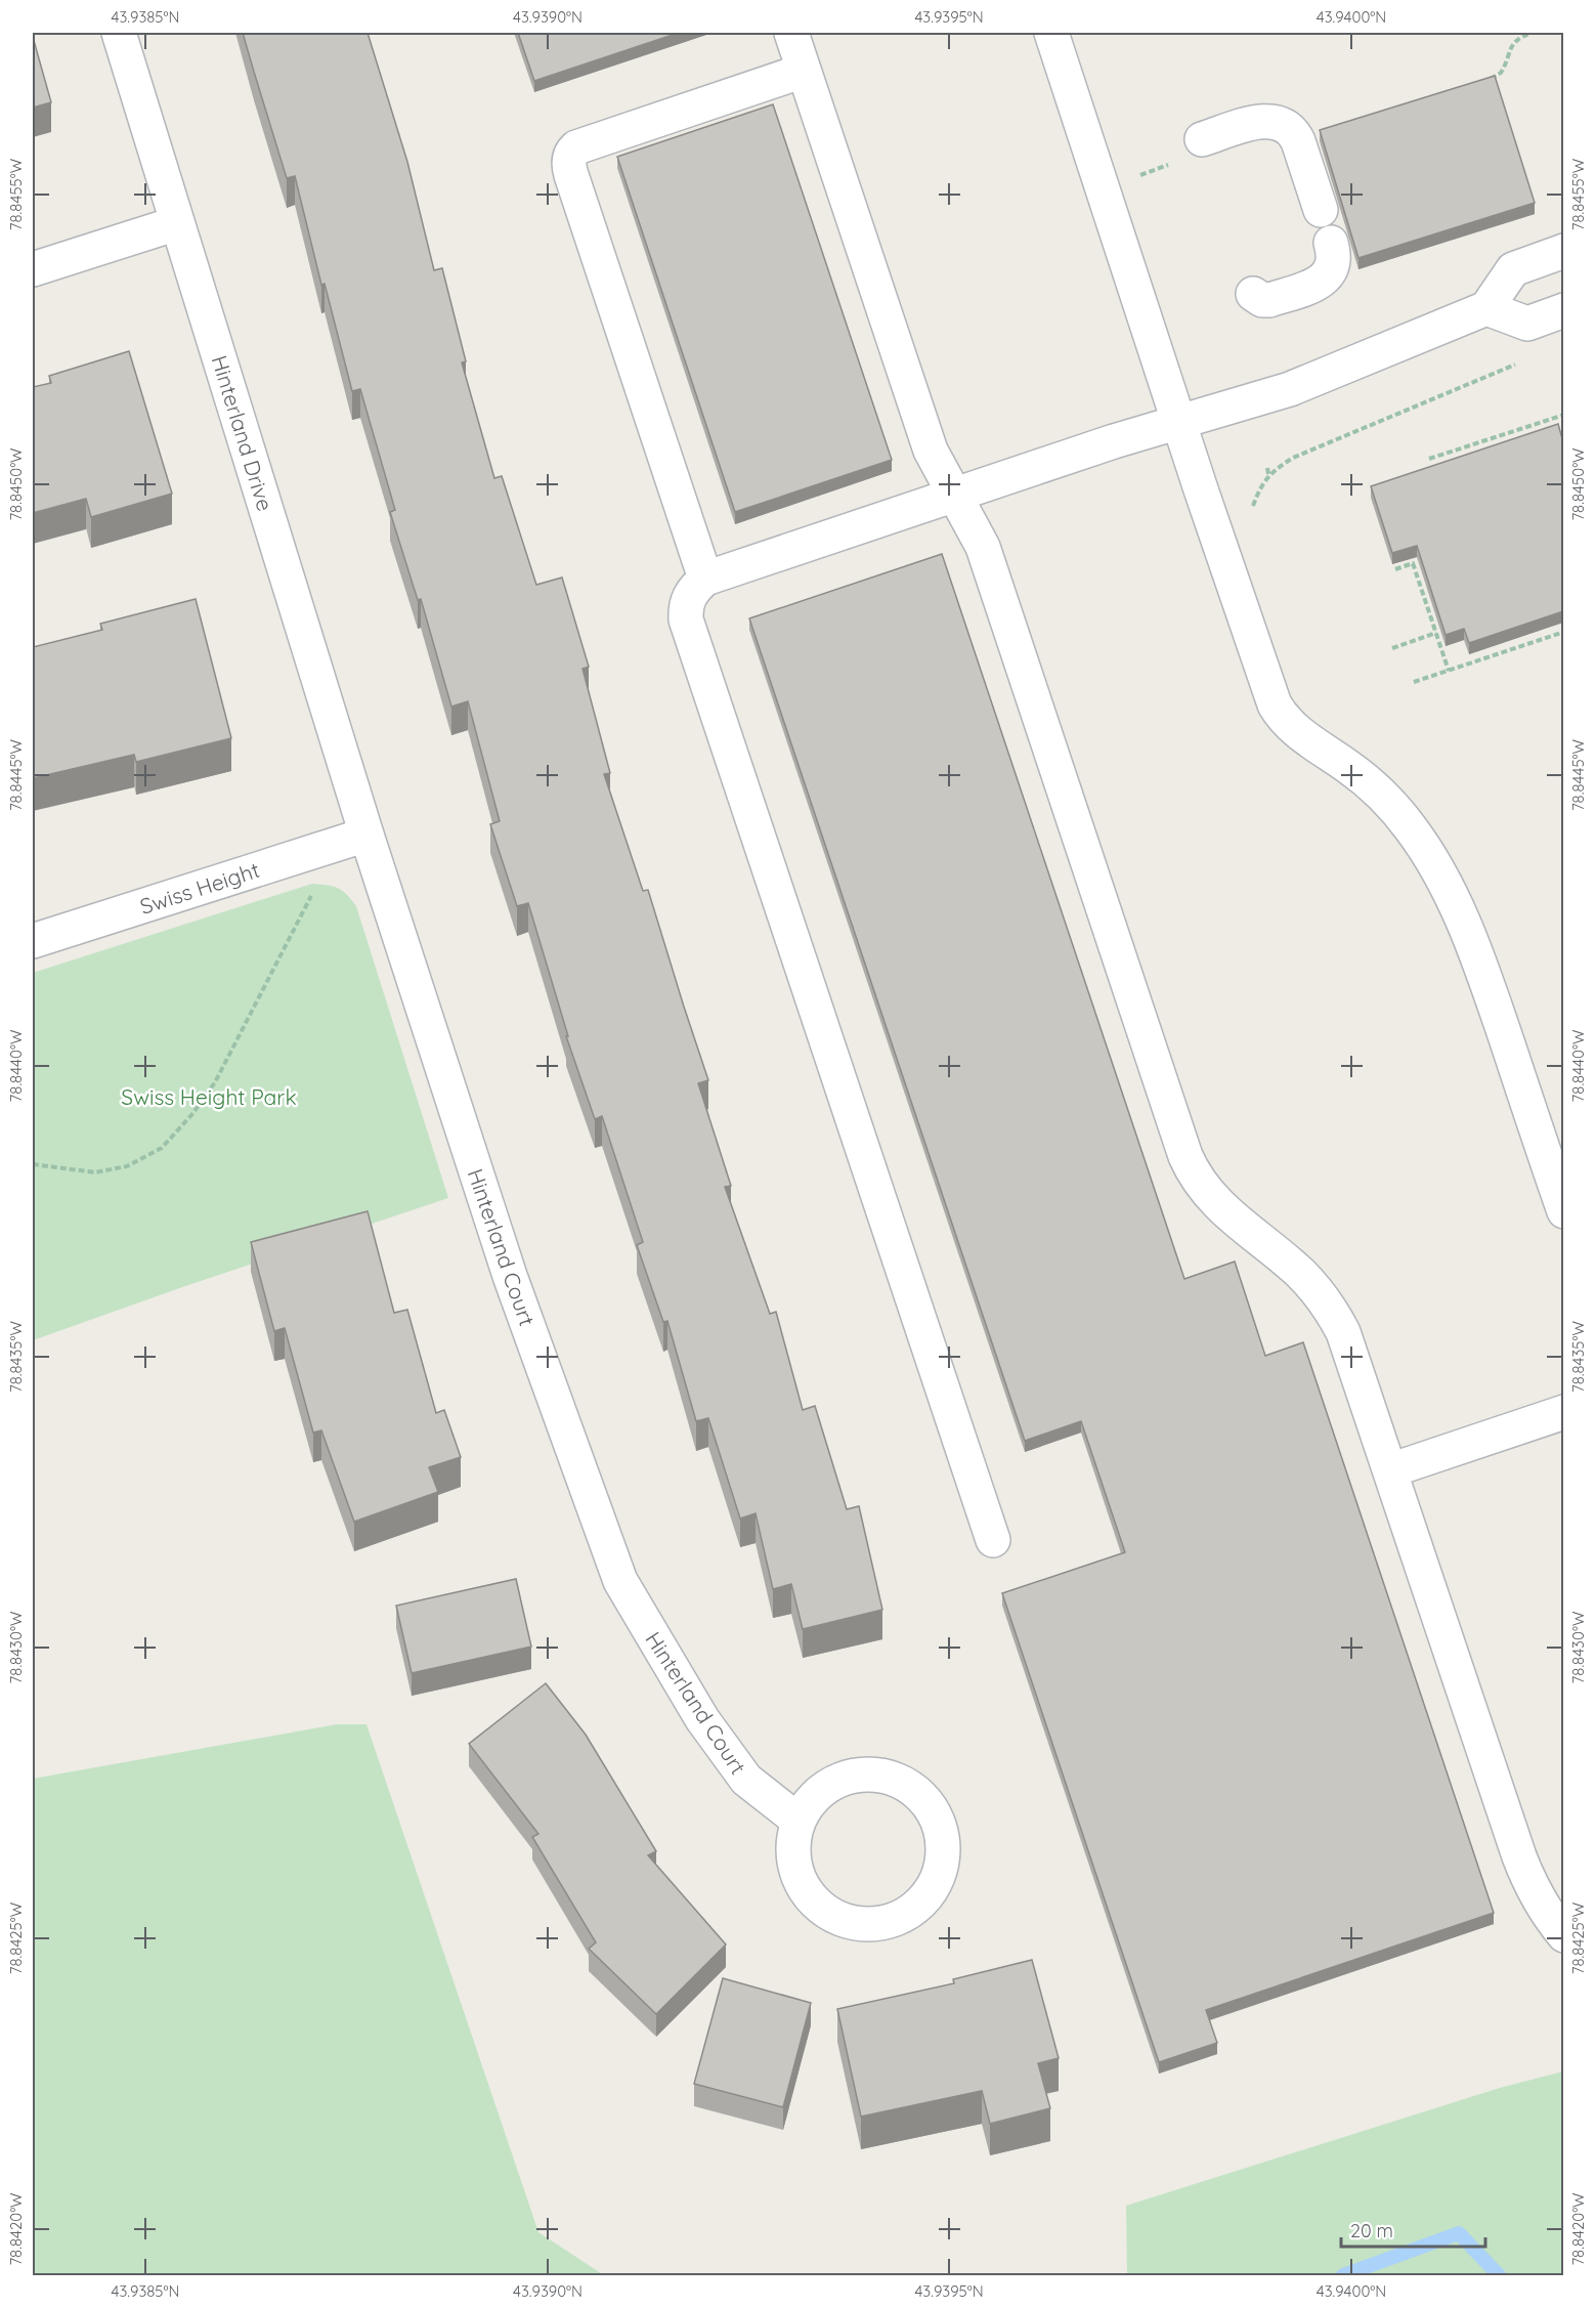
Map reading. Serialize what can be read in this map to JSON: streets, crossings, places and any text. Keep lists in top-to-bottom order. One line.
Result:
{"streets":{"street":["Hinterland Drive","Swiss Height","Hinterland Court"]},"crossings":[["Hinterland Drive","Swiss Height"],["Hinterland Drive","Hinterland Court"],["Swiss Height","Hinterland Court"]],"parks":["Swiss Height Park"],"scale_bar":"20 m","coordinates":["43.9385°N","43.9390°N","43.9395°N","43.9400°N","78.8455°W","78.8450°W","78.8445°W","78.8440°W","78.8435°W","78.8430°W","78.8425°W","78.8420°W"]}
